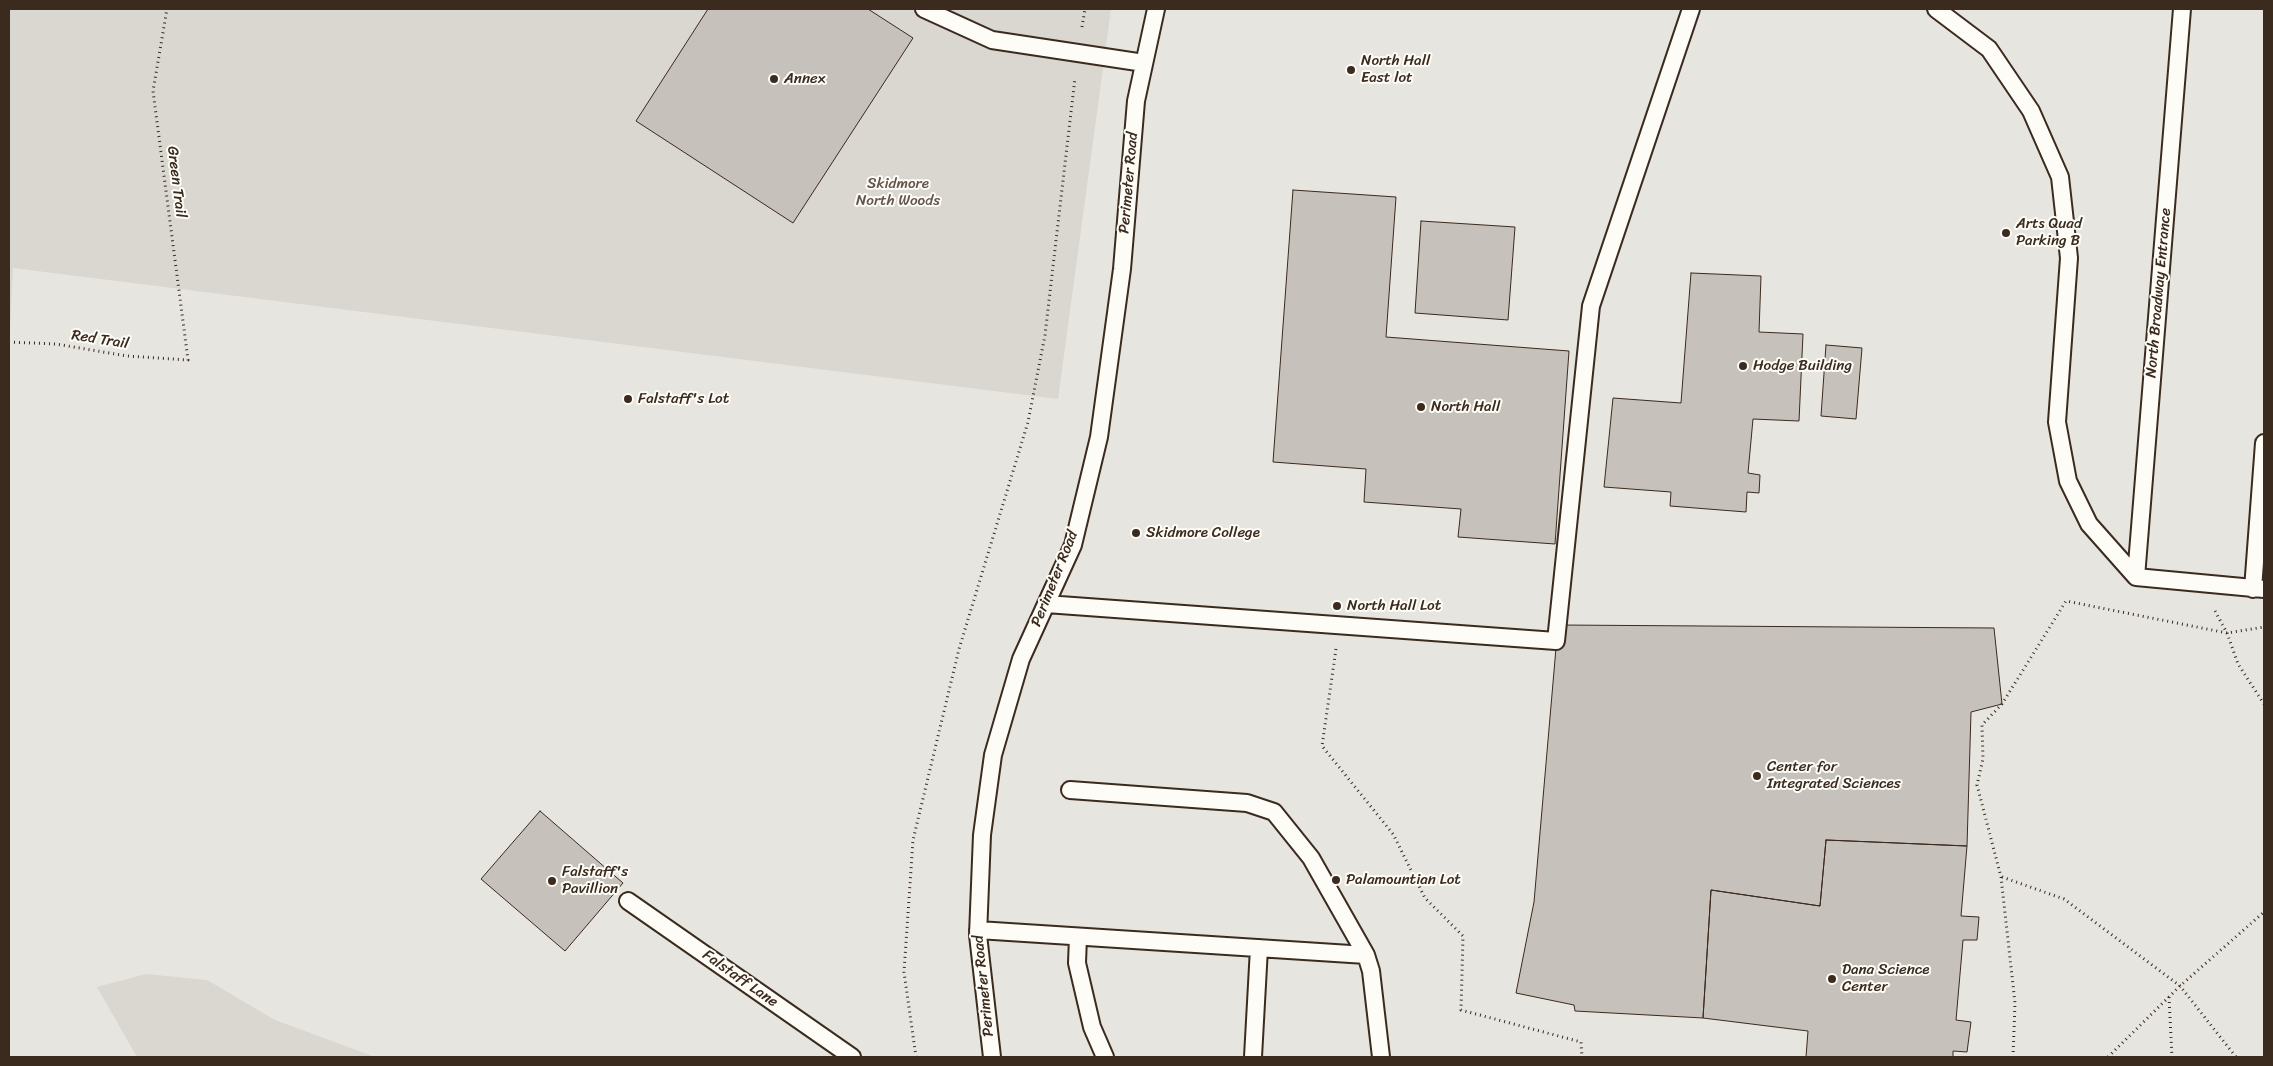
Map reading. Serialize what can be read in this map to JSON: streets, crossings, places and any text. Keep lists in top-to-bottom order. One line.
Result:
{"streets":{"lane":["Perimeter Road","North Broadway Entrance","Falstaff Lane"],"path":["Green Trail","Red Trail"]},"crossings":[["Green Trail","Red Trail"]],"parks":["Skidmore North Woods"],"places":["North Hall East lot","Annex","Arts Quad Parking B","Hodge Building","Falstaff's Lot","North Hall","Skidmore College","North Hall Lot","Center for Integrated Sciences","Palamountian Lot","Falstaff's Pavillion","Dana Science Center"]}
